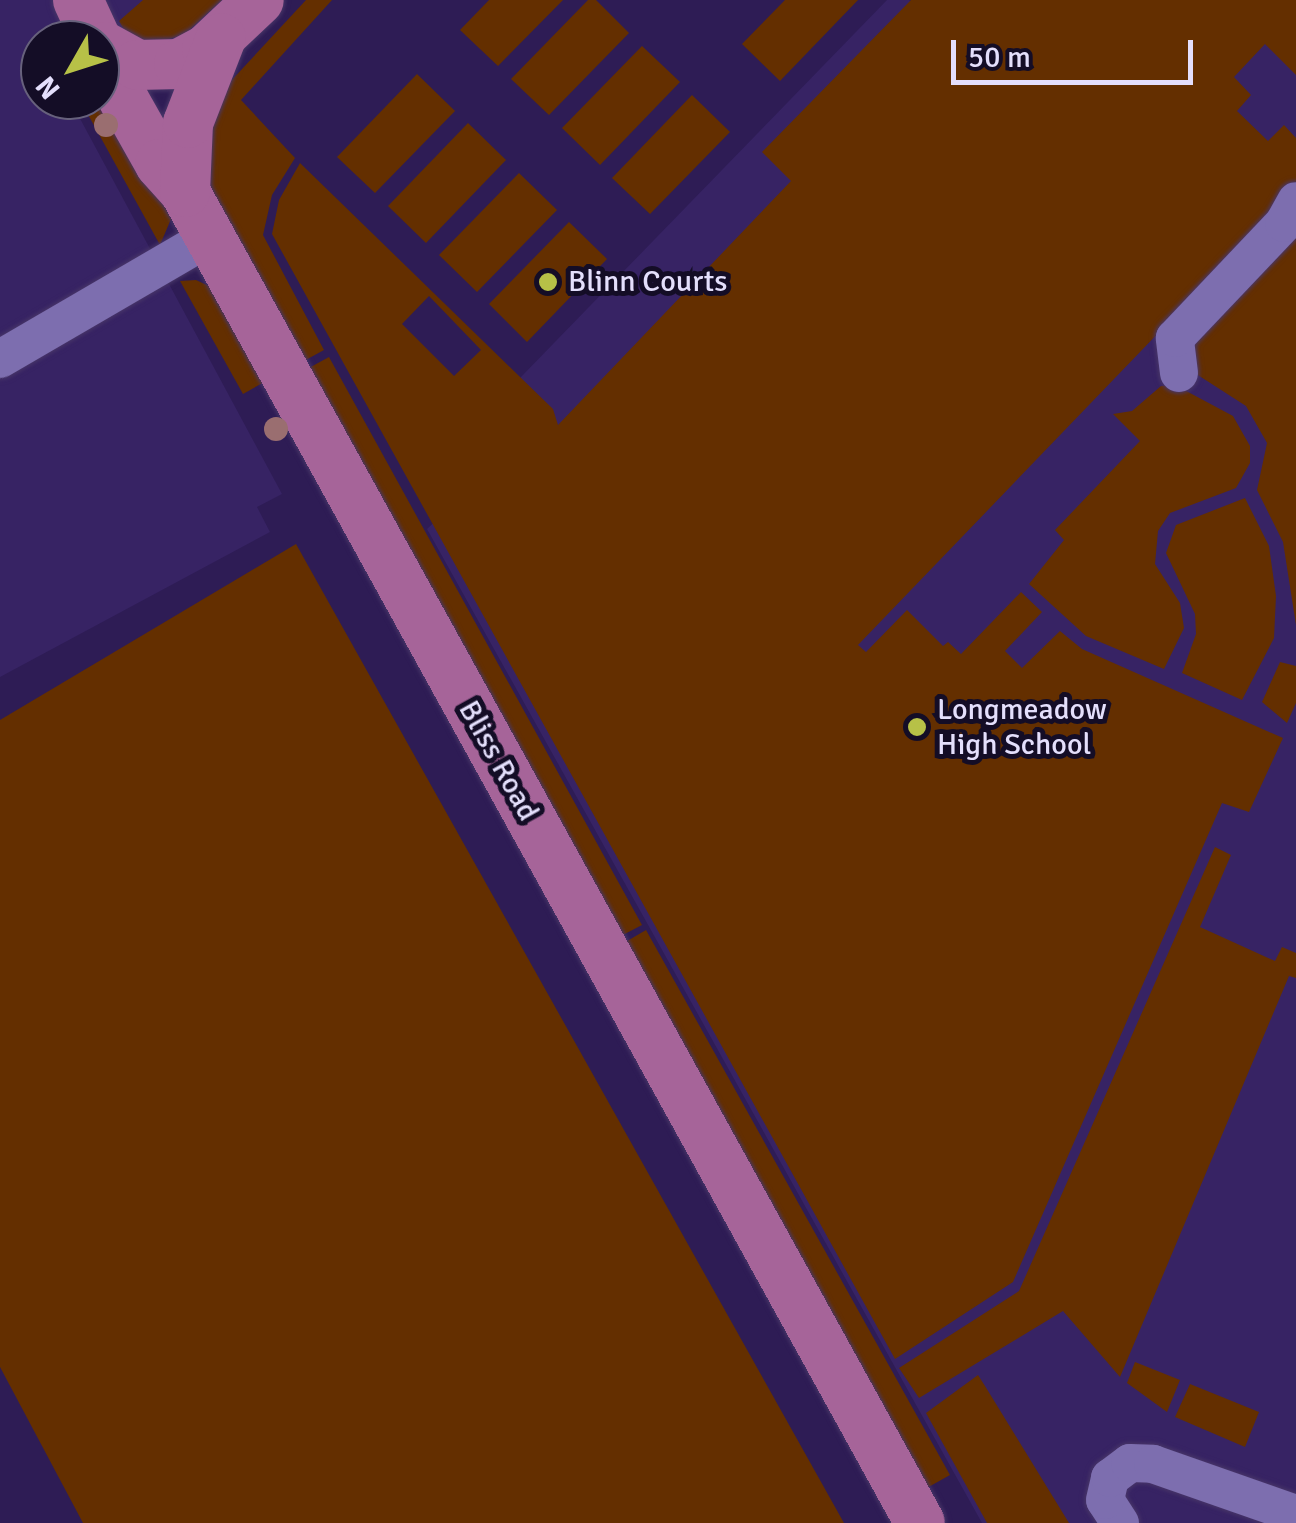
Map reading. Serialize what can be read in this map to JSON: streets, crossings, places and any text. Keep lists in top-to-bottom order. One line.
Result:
{"streets":{"main road":["Bliss Road"]},"places":["Blinn Courts","Longmeadow High School"],"scale_bar":"50 m","north":"bottom left"}
